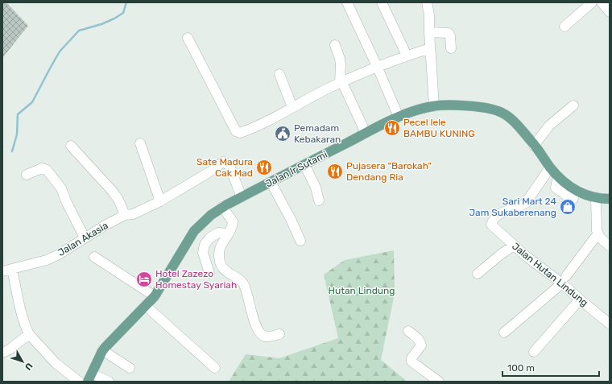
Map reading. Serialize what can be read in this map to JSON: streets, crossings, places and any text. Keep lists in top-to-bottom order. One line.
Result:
{"streets":{"main road":["Jalan Ir Sutami"],"street":["Jalan Akasia","Jalan Hutan Lindung"]},"crossings":[["Jalan Ir Sutami","Jalan Akasia"],["Jalan Ir Sutami","Jalan Hutan Lindung"]],"parks":["Hutan Lindung"],"places":{"restaurant":["Pecel lele BAMBU KUNING","Sate Madura Cak Mad","Pujasera \"Barokah\" Dendang Ria"],"public building":["Pemadam Kebakaran"],"shop":["Sari Mart 24 Jam Sukaberenang"],"hotel":["Hotel Zazezo Homestay Syariah"]},"scale_bar":"100 m","north":"bottom right"}
